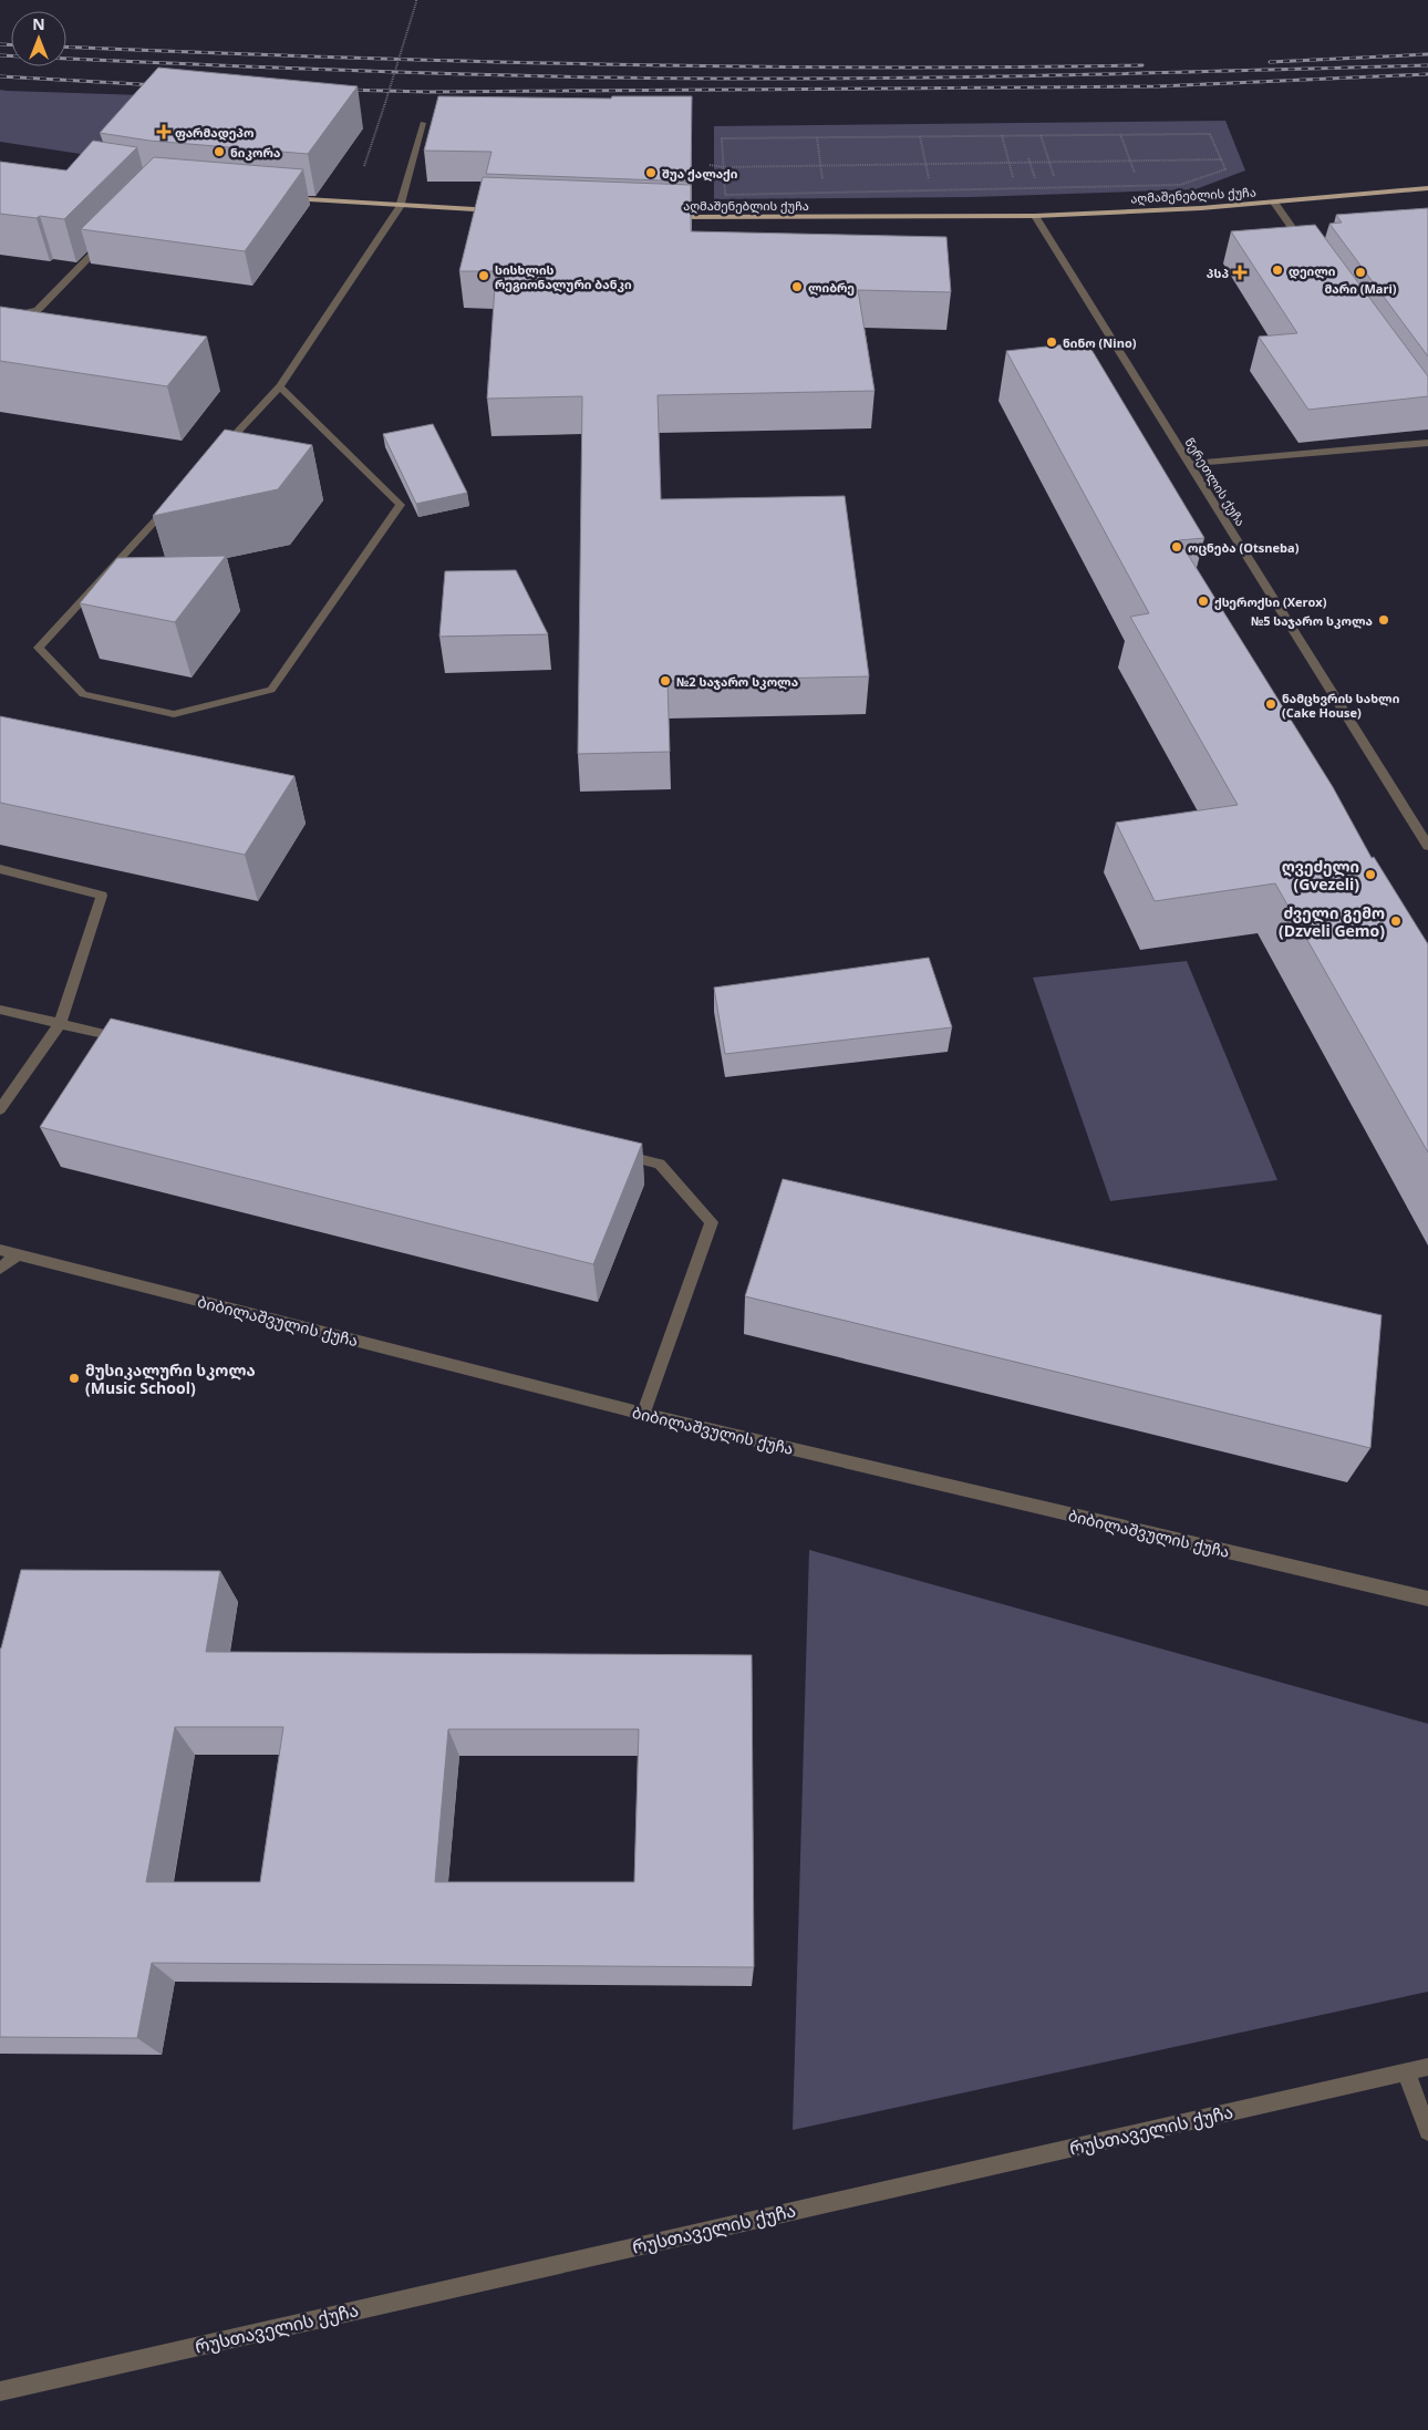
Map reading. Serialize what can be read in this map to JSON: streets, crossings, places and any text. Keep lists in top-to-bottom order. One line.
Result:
{"streets":{"main road":["აღმაშენებლის ქუჩა"],"street":["წერეთლის ქუჩა","ბიბილაშვულის ქუჩა","რუსთაველის ქუჩა"]},"crossings":[["აღმაშენებლის ქუჩა","წერეთლის ქუჩა"]],"places":{"health":["ფარმადეპო","პსპ"],"other":["ნიკორა","შუა ქალაქი","დეილი","მარი (Mari)","სისხლის რეგიონალური ბანკი","ლიბრე","ნინო (Nino)","ოცნება (Otsneba)","ქსეროქსი (Xerox)","№5 საჯარო სკოლა","№2 საჯარო სკოლა","ნამცხვრის სახლი (Cake House)","ღვეძელი (Gvezeli)","ძველი გემო (Dzveli Gemo)","მუსიკალური სკოლა (Music School)"]},"north":"top"}
